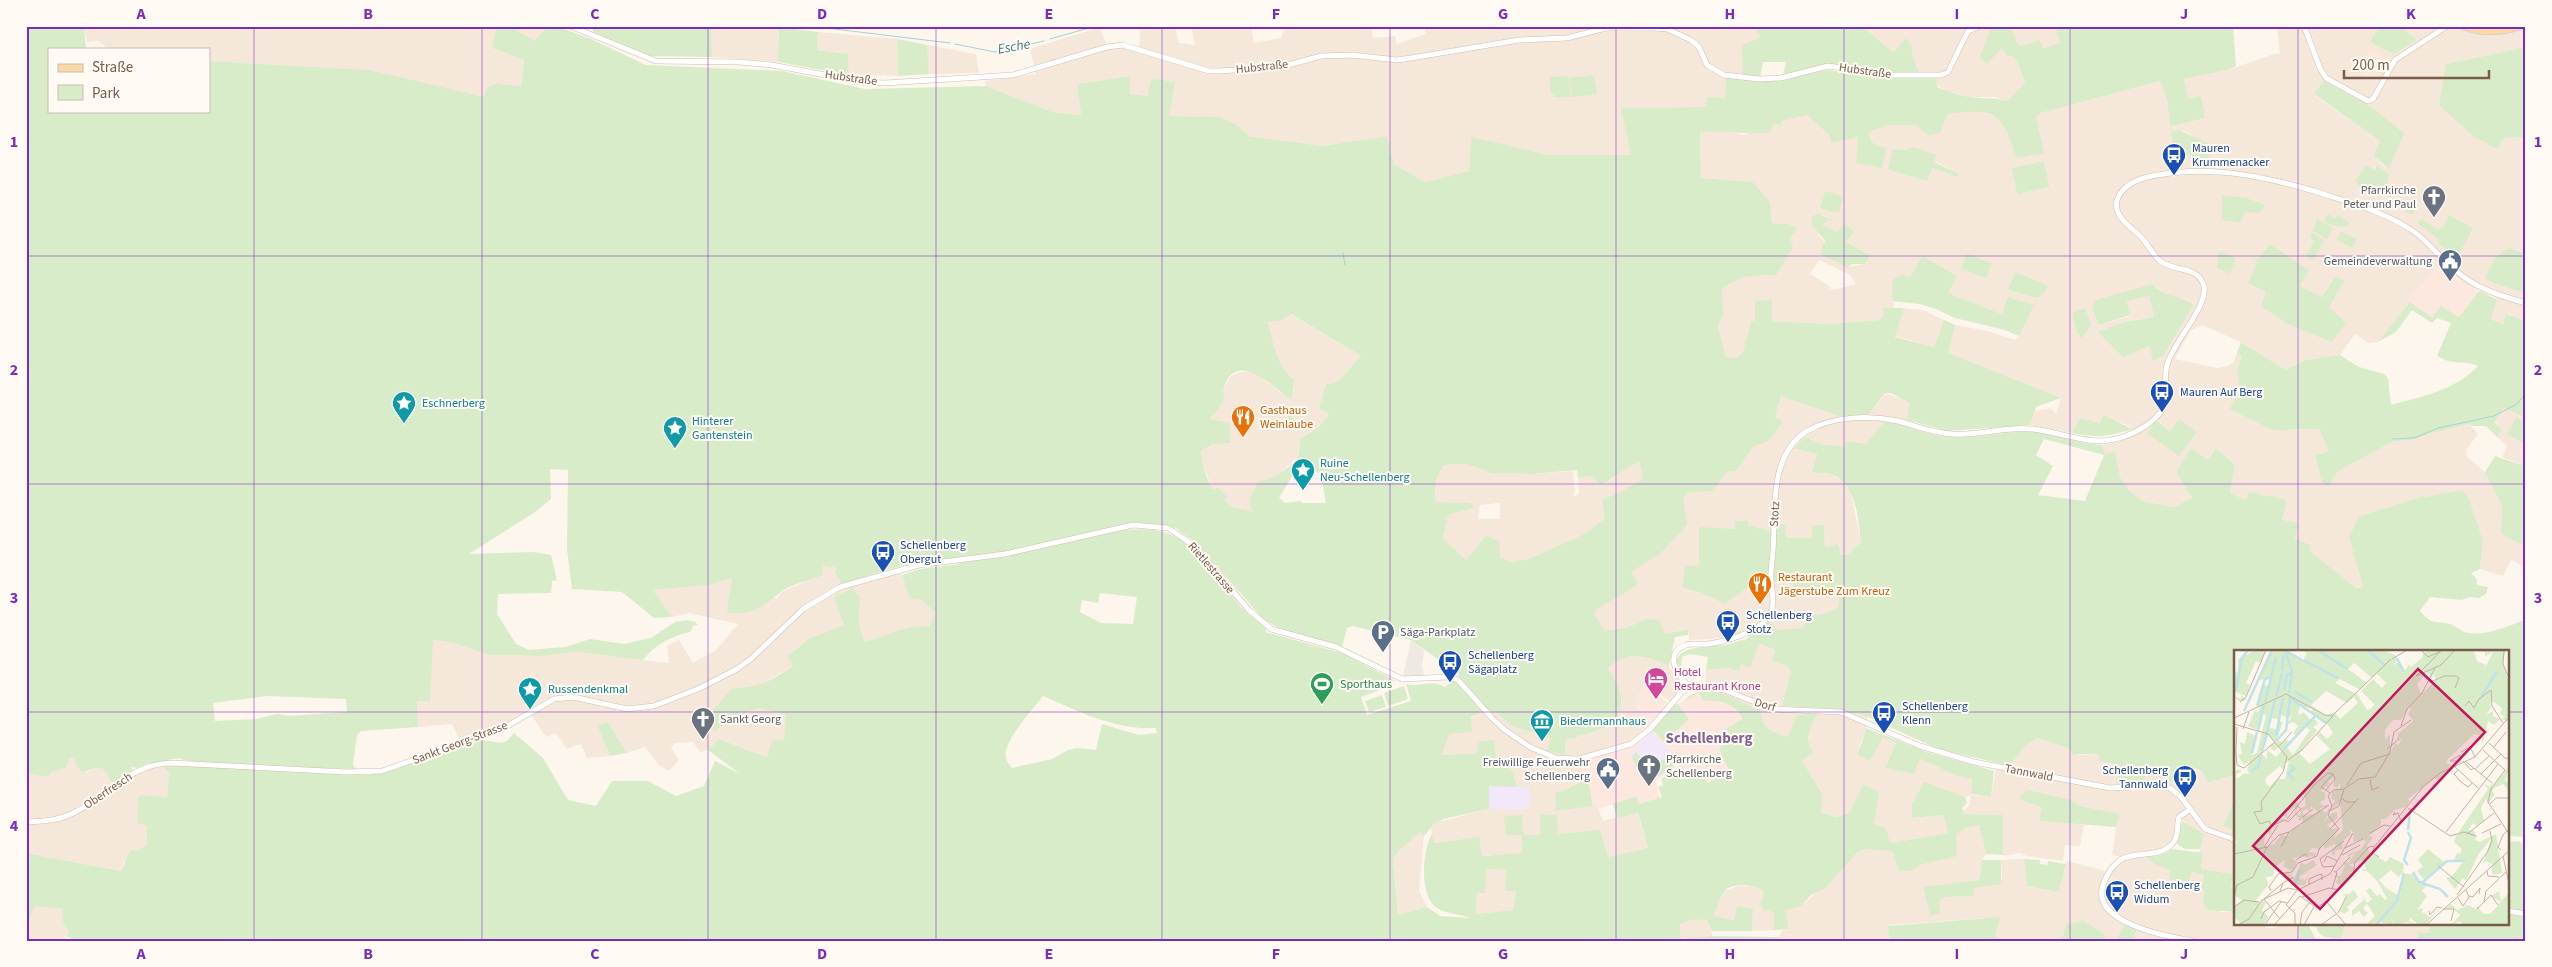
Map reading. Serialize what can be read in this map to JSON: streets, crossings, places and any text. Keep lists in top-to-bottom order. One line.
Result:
{"streets":{"street":["Hubstraße","Stotz","Rietlestrasse","Dorf","Sankt Georg-Strasse","Tannwald","Oberfresch"]},"crossings":[["Stotz","Rietlestrasse"],["Stotz","Dorf"],["Rietlestrasse","Dorf"],["Rietlestrasse","Sankt Georg-Strasse"],["Dorf","Tannwald"],["Sankt Georg-Strasse","Oberfresch"]],"districts":["Schellenberg"],"water":["Esche"],"places":{"bus stop":["Mauren Krummenacker","Mauren Auf Berg","Schellenberg Obergut","Schellenberg Stotz","Schellenberg Sägaplatz","Schellenberg Klenn","Schellenberg Tannwald","Schellenberg Widum"],"church":["Pfarrkirche Peter und Paul","Sankt Georg","Pfarrkirche Schellenberg"],"public building":["Gemeindeverwaltung","Freiwillige Feuerwehr Schellenberg"],"place":["Eschnerberg","Hinterer Gantenstein","Ruine Neu-Schellenberg","Russendenkmal"],"restaurant":["Gasthaus Weinlaube","Restaurant Jägerstube Zum Kreuz"],"parking":["Säga-Parkplatz"],"hotel":["Hotel Restaurant Krone"],"sports":["Sporthaus"],"museum":["Biedermannhaus"]},"legend":["Straße","Park"],"scale_bar":"200 m","grid":{"columns":["A","B","C","D","E","F","G","H","I","J","K"],"rows":["1","2","3","4"]}}
